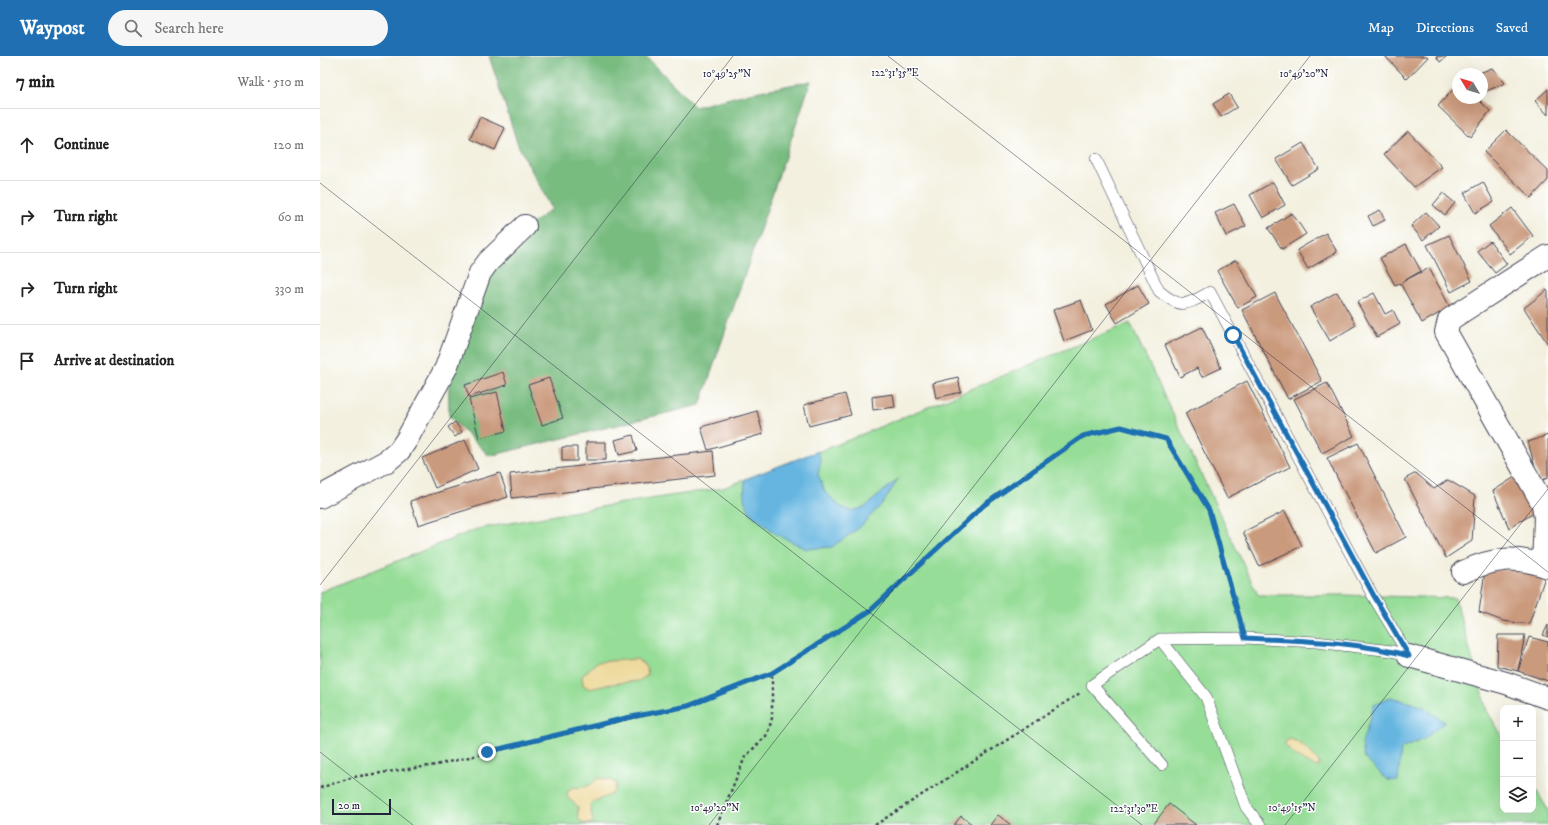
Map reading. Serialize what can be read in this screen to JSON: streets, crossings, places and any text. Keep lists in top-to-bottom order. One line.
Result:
{"scale_bar":"20 m","north":"top left","page":{"header":"Waypost","search":"Search here","nav":["Map","Directions","Saved"],"heading":["7 min","Walk · 510 m"],"list":[["Continue","120 m"],["Turn right","60 m"],["Turn right","330 m"],"Arrive at destination"],"map_buttons":["+","−"],"scale":"20 m"},"coordinates":["122°31'35\"E","10°49'25\"N","10°49'20\"N","10°49'15\"N","122°31'30\"E"]}
